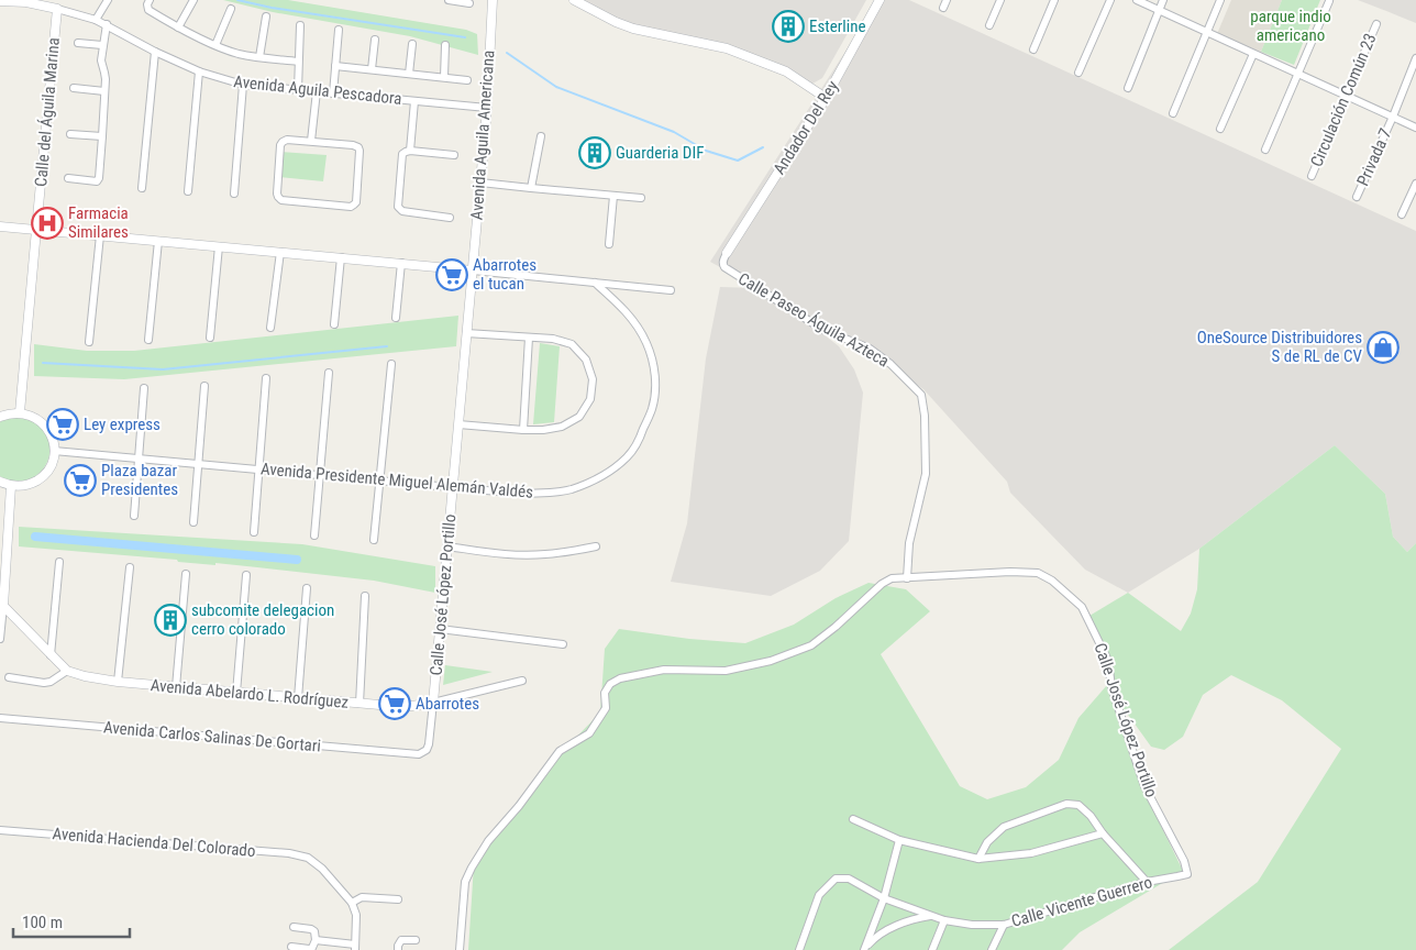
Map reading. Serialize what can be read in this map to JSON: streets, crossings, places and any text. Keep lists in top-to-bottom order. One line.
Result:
{"streets":{"street":["Avenida Aguila Pescadora","Circulación Común 23","Calle del Águila Marina","Andador Del Rey","Avenida Aguila Americana","Privada 7","Calle Paseo Águila Azteca","Avenida Presidente Miguel Alemán Valdés","Calle José López Portillo","Avenida Abelardo L. Rodríguez","Avenida Carlos Salinas De Gortari","Avenida Hacienda Del Colorado","Calle Vicente Guerrero"]},"crossings":[["Avenida Aguila Pescadora","Calle del Águila Marina"],["Avenida Aguila Pescadora","Avenida Aguila Americana"],["Andador Del Rey","Calle Paseo Águila Azteca"],["Avenida Aguila Americana","Calle José López Portillo"],["Calle Paseo Águila Azteca","Calle José López Portillo"],["Avenida Presidente Miguel Alemán Valdés","Calle José López Portillo"],["Calle José López Portillo","Avenida Abelardo L. Rodríguez"],["Calle José López Portillo","Avenida Carlos Salinas De Gortari"],["Calle José López Portillo","Calle Vicente Guerrero"]],"parks":["parque indio americano"],"places":{"building":["Esterline","Guarderia DIF","subcomite delegacion cerro colorado"],"hospital":["Farmacia Similares"],"supermarket":["Abarrotes el tucan","Ley express","Plaza bazar Presidentes","Abarrotes"],"shop":["OneSource Distribuidores S de RL de CV"]},"scale_bar":"100 m"}
